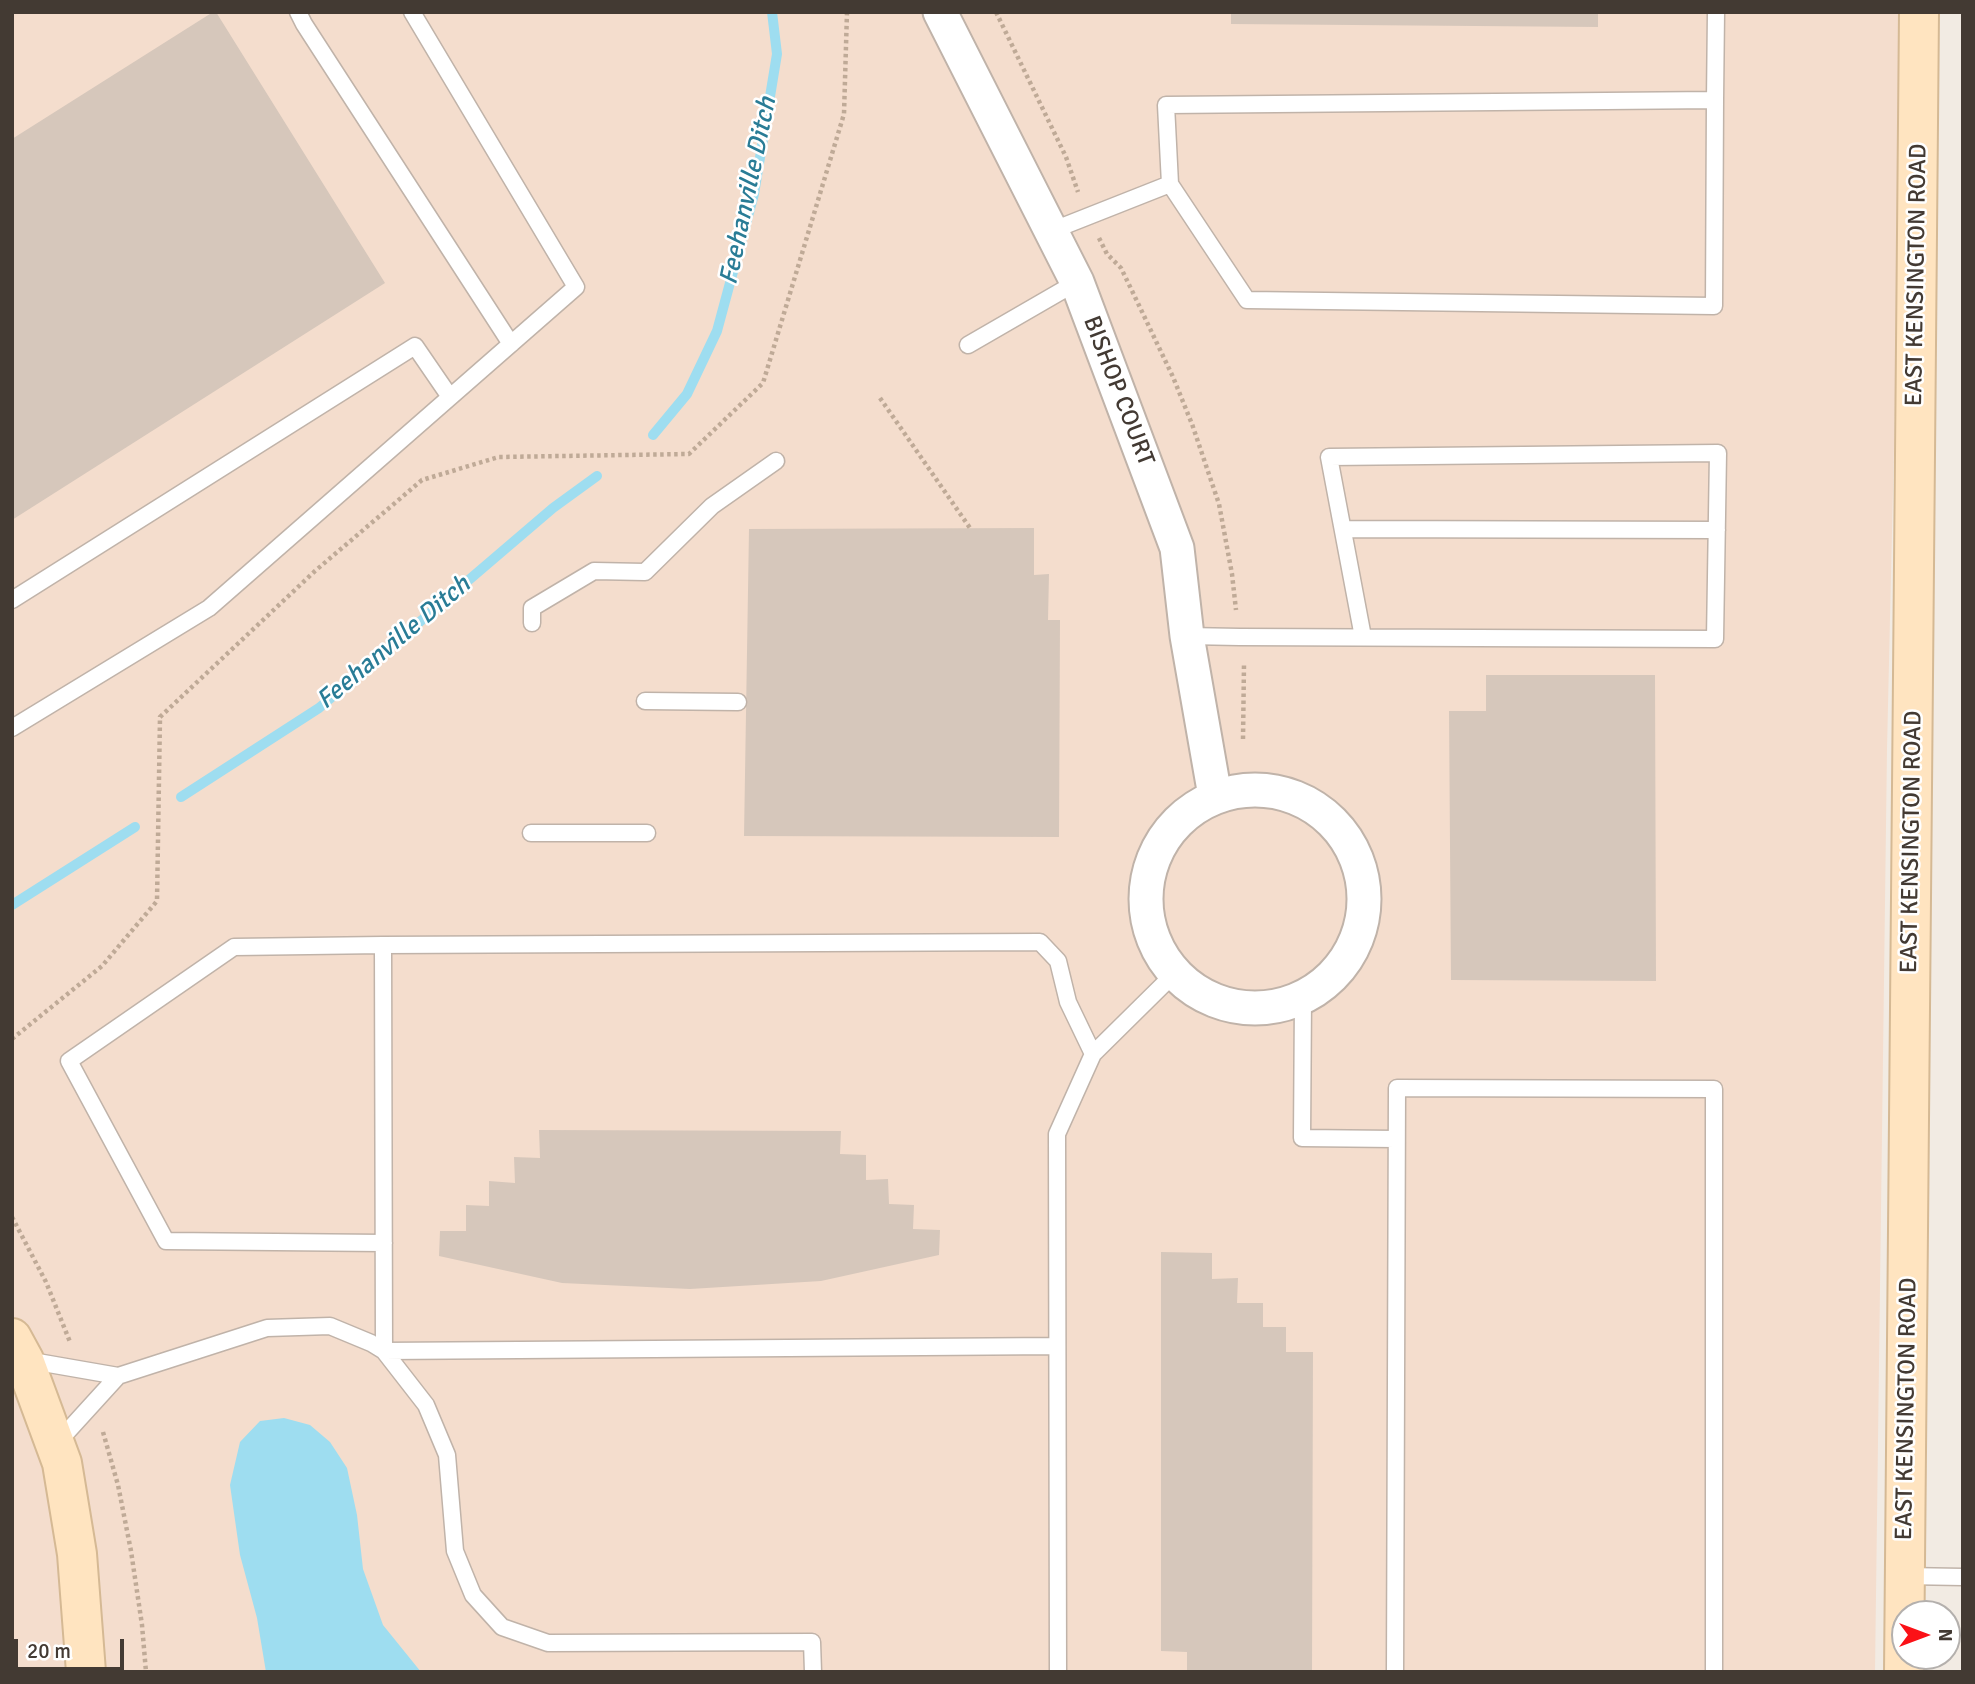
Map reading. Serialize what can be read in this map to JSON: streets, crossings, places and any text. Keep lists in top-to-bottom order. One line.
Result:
{"streets":{"main road":["EAST KENSINGTON ROAD"],"street":["BISHOP COURT"]},"water":["Feehanville Ditch"],"scale_bar":"20 m","north":"right"}
